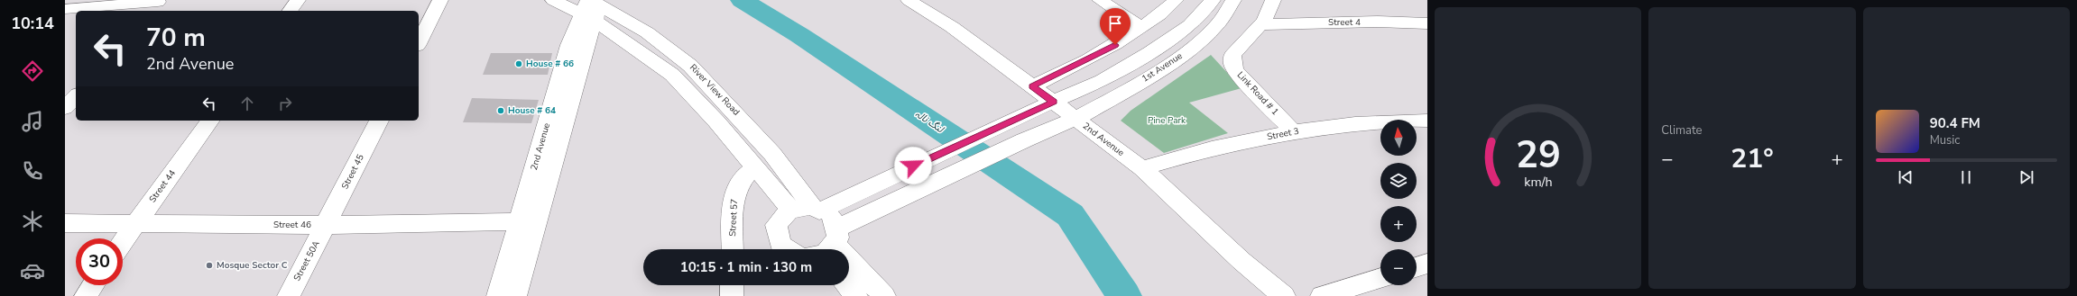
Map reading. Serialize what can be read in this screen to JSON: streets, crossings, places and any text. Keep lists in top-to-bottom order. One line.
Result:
{"streets":{"street":["Street 4","1st Avenue","River View Road","Link Road # 1","Street 3","2nd Avenue","Street 45","Street 44","Street 57","Street 46","Street 50A"]},"crossings":[["Street 4","Link Road # 1"],["1st Avenue","River View Road"],["1st Avenue","2nd Avenue"],["River View Road","2nd Avenue"],["Link Road # 1","Street 3"],["Street 3","2nd Avenue"],["2nd Avenue","Street 46"],["Street 45","Street 46"],["Street 45","Street 50A"],["Street 44","Street 46"],["Street 46","Street 50A"]],"water":["لنگ نالہ"],"parks":["Pine Park"],"places":["House # 66","House # 64","Mosque Sector C"],"north":"top","page":{"tabs":"10:14","tile":"Climate","turn":["70 m","2nd Avenue"],"song":["90.4 FM","Music"],"map_buttons":["+","−"],"heat":["−","21°","+"],"limit":"30","trip":"10:15 · 1 min · 130 m","gauge":["29","km/h"]}}
